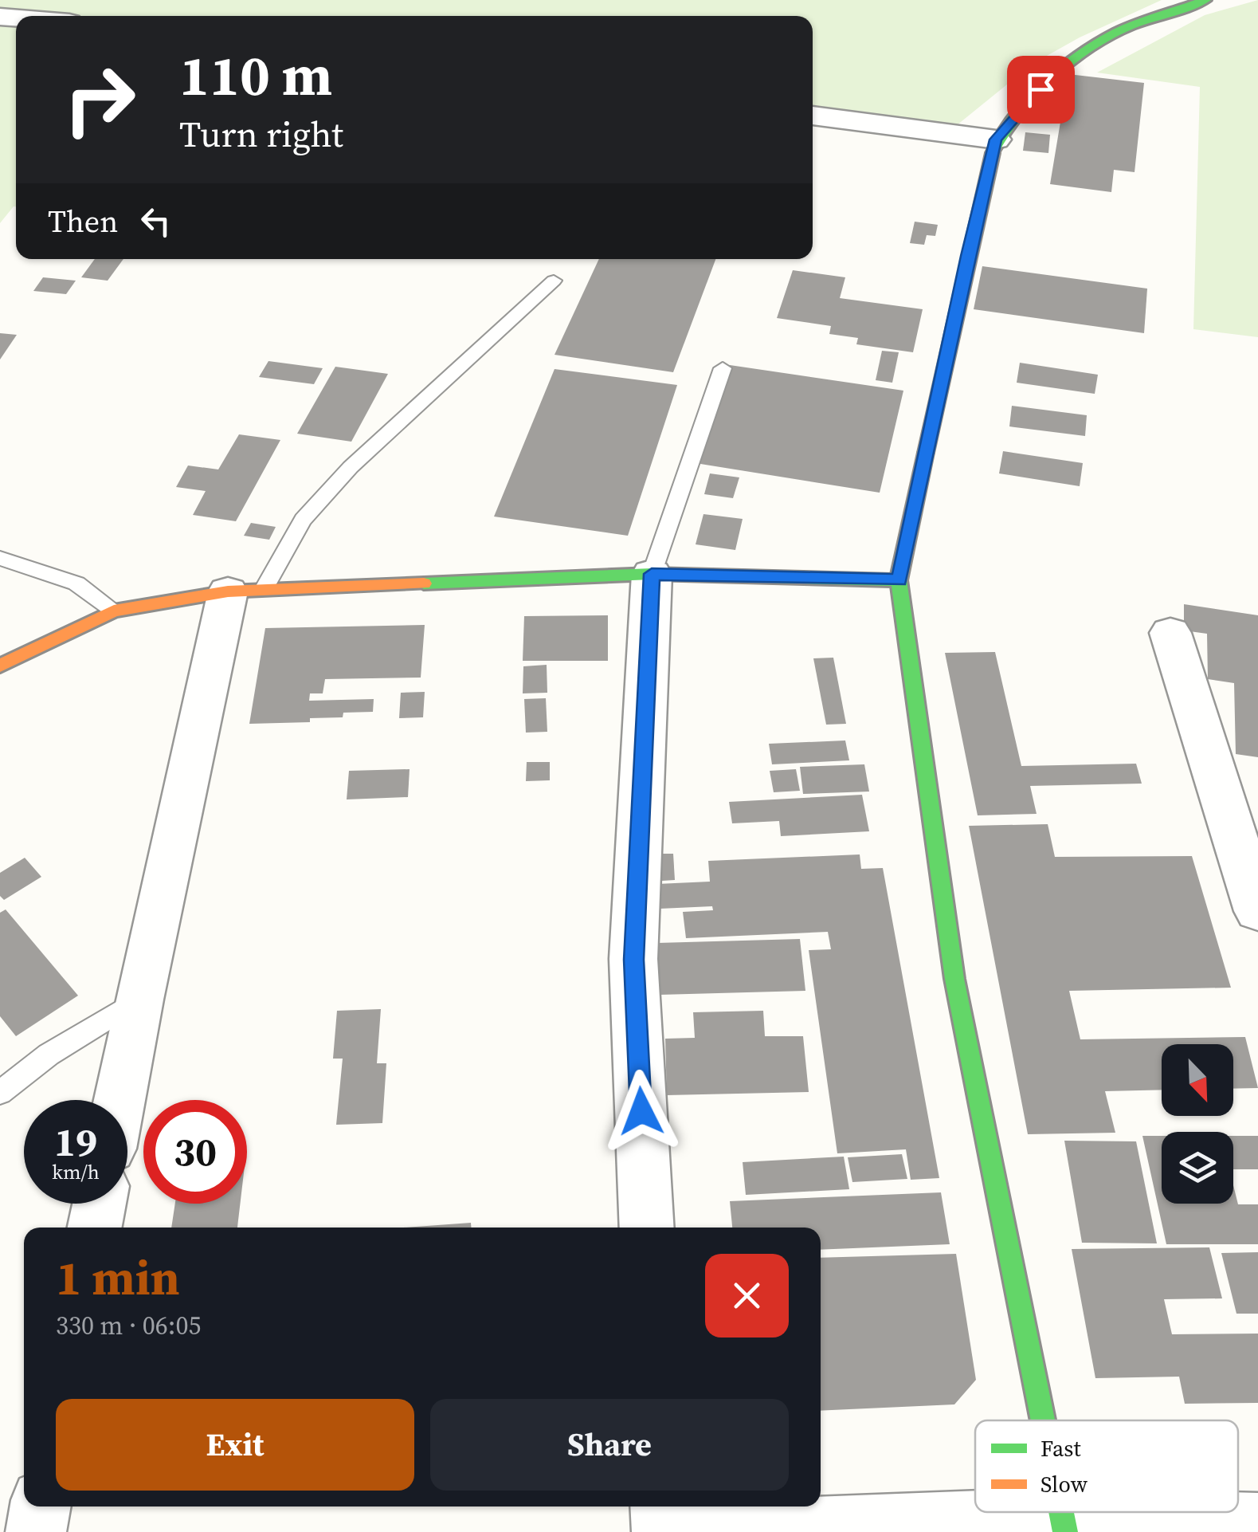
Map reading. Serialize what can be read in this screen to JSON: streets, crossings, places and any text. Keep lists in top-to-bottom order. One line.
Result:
{"legend":["Fast","Slow"],"north":"bottom right","page":{"turn":["110 m","Turn right"],"then":"Then","speed":"19 km/h","limit":"30","heading":["1 min","330 m · 06:05"],"buttons":["Exit","Share"]}}
